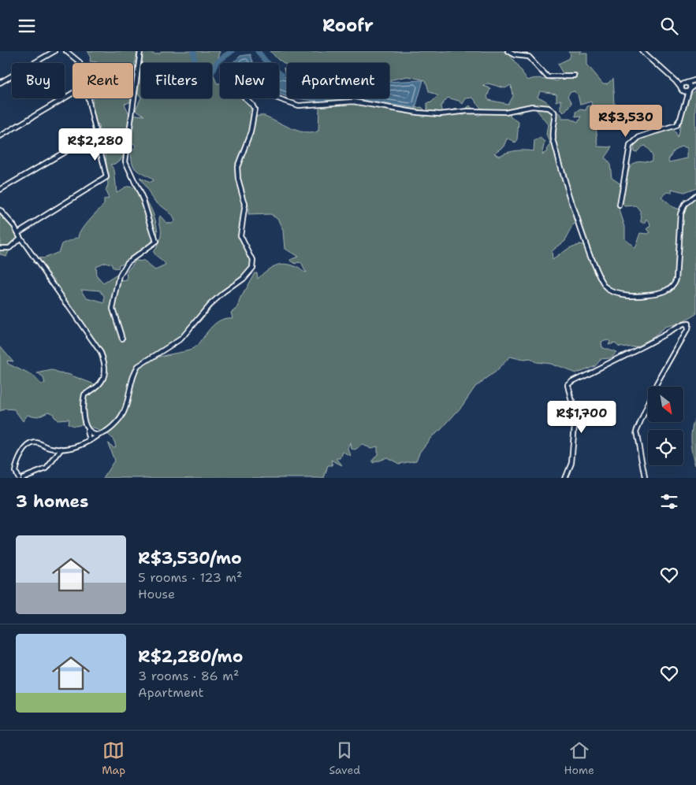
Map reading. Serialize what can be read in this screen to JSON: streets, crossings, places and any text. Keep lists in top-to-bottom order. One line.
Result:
{"north":"bottom right","page":{"header":"Roofr","chip":["Buy","Rent","Filters","New","Apartment"],"price":["R$3,530","R$2,280","R$1,700"],"heading":"3 homes","list":[{"name":"R$3,530/mo","note":"5 rooms · 123 m² · House"},{"name":"R$2,280/mo","note":"3 rooms · 86 m² · Apartment"}],"tabs":["Map","Saved","Home"]}}
